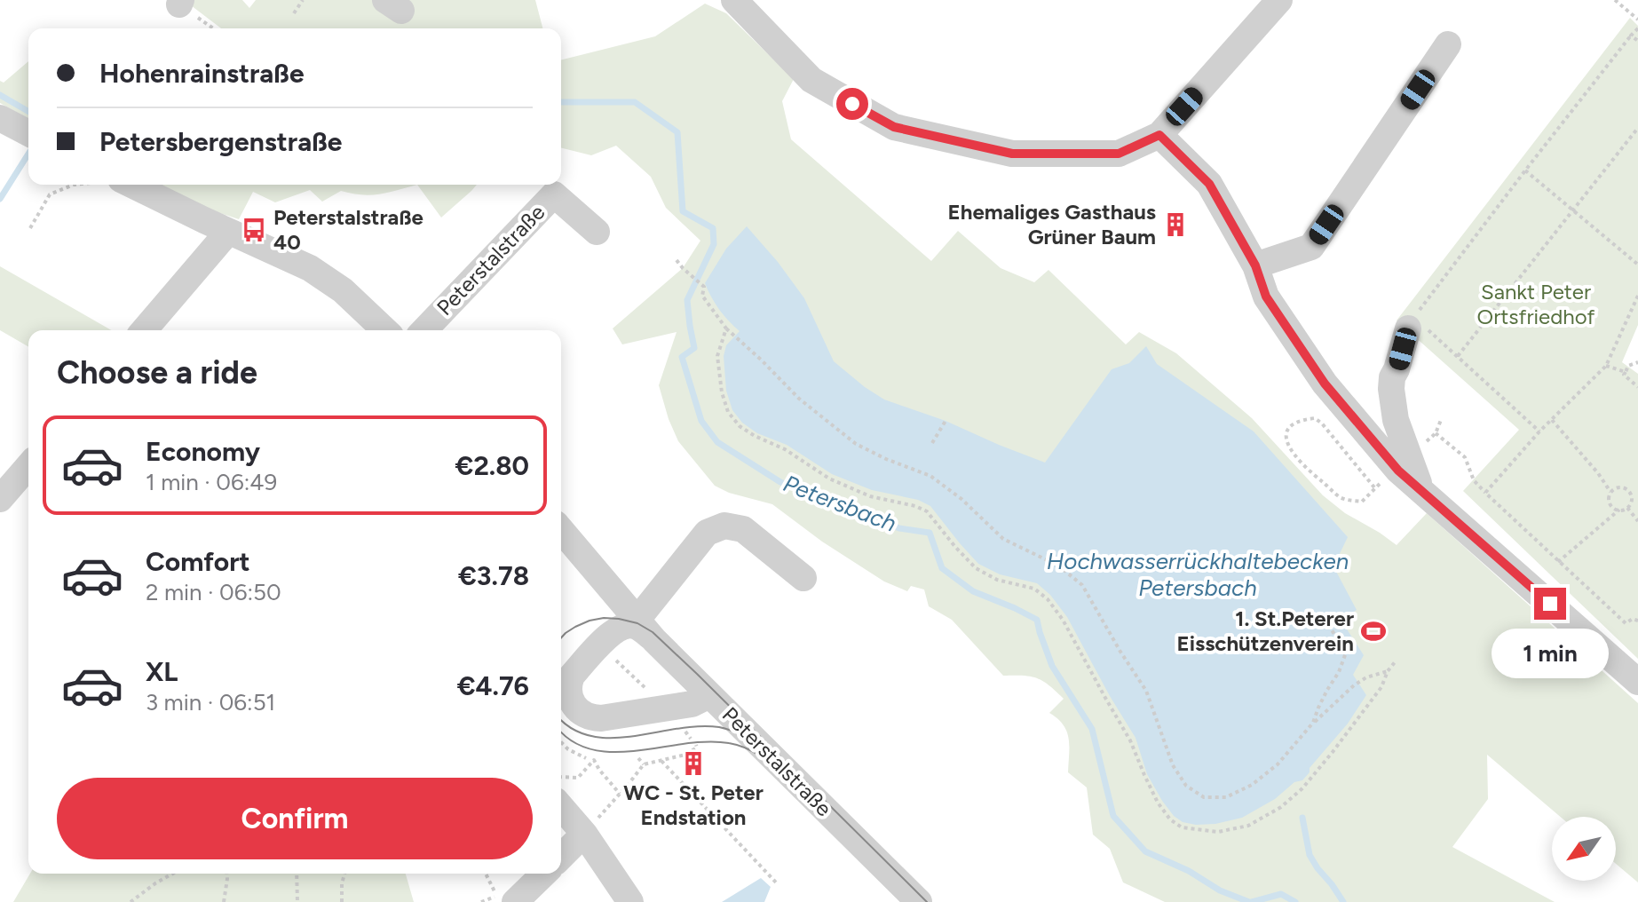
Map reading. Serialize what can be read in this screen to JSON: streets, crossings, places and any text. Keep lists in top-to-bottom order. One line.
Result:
{"streets":{"street":["Peterstalstraße"]},"water":["Petersbach","Hochwasserrückhaltebecken Petersbach"],"parks":["Sankt Peter Ortsfriedhof"],"places":{"building":["Ehemaliges Gasthaus Grüner Baum","WC - St. Peter Endstation"],"bus stop":["Peterstalstraße 40"],"sports":["1. St.Peterer Eisschützenverein"]},"north":"bottom left","page":{"banner":["Hohenrainstraße","Petersbergenstraße"],"heading":"Choose a ride","list":[{"name":"Economy","note":"1 min · 06:49","value":"€2.80"},{"name":"Comfort","note":"2 min · 06:50","value":"€3.78"},{"name":"XL","note":"3 min · 06:51","value":"€4.76"}],"bubble":"1 min","buttons":"Confirm"}}
